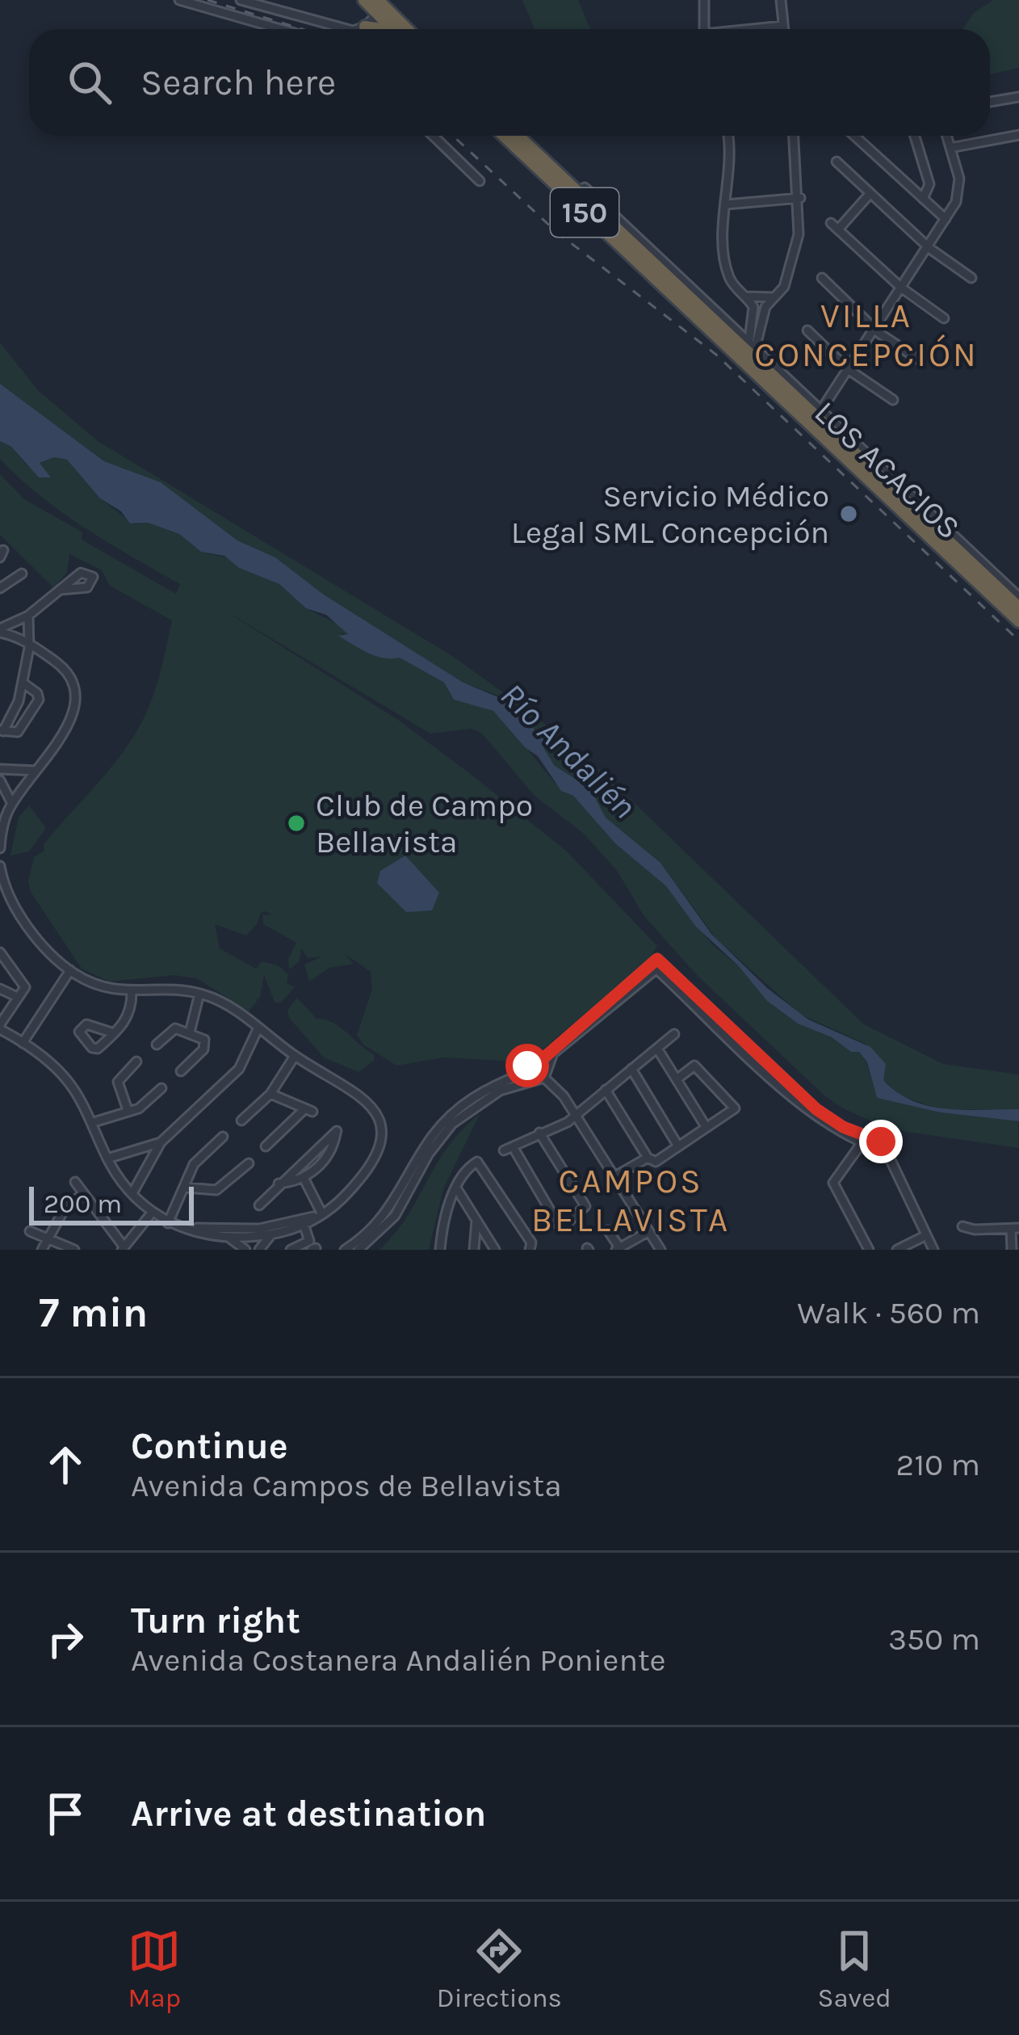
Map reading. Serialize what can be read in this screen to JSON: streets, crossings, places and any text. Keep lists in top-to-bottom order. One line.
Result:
{"streets":{"highway":["150"],"street":["LOS ACACIOS"]},"crossings":[["150","LOS ACACIOS"]],"districts":["VILLA CONCEPCIÓN","CAMPOS BELLAVISTA"],"water":["Río Andalién"],"places":["Servicio Médico Legal SML Concepción","Club de Campo Bellavista"],"scale_bar":"200 m","page":{"search":"Search here","scale":"200 m","heading":["7 min","Walk · 560 m"],"list":[["Continue","Avenida Campos de Bellavista","210 m"],["Turn right","Avenida Costanera Andalién Poniente","350 m"],"Arrive at destination"],"nav":["Map","Directions","Saved"]}}
